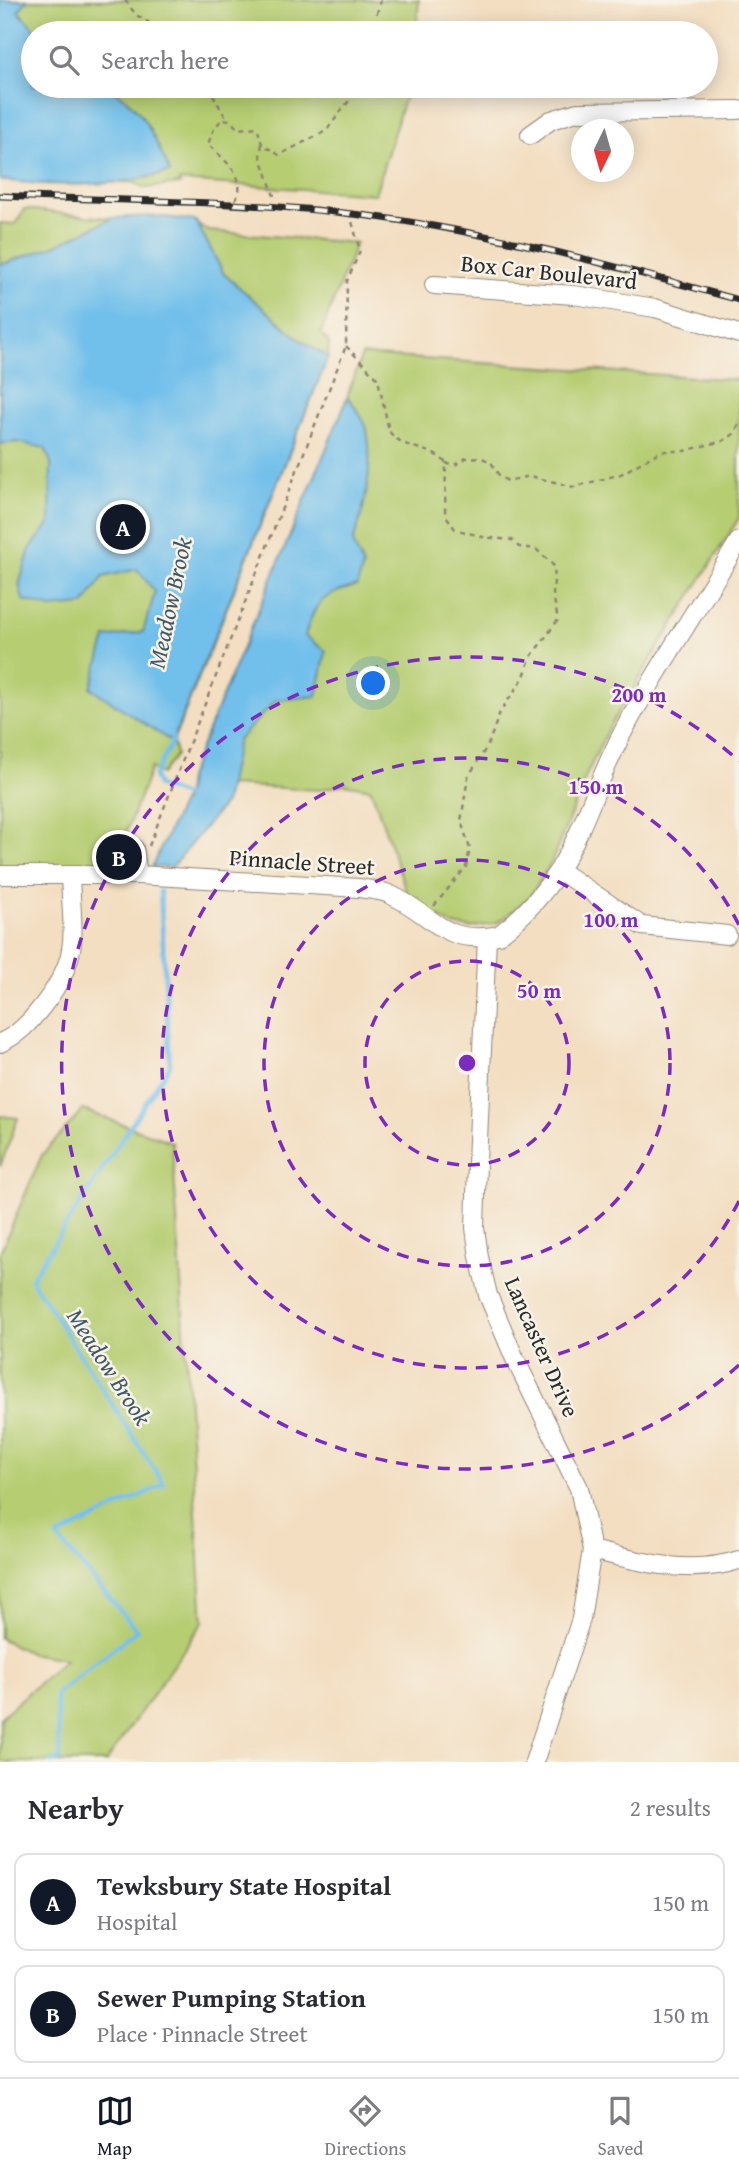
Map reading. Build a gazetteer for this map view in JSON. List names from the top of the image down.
{
  "streets": {
    "street": ["Box Car Boulevard", "Pinnacle Street", "Lancaster Drive"]
  },
  "crossings": [
    ["Pinnacle Street", "Lancaster Drive"]
  ],
  "water": ["Meadow Brook"],
  "north": "bottom",
  "page": {
    "search": "Search here",
    "pins": ["A", "B"],
    "heading": ["Nearby", "2 results"],
    "list": [
      {
        "mark": "A",
        "name": "Tewksbury State Hospital",
        "note": "Hospital",
        "value": "150 m"
      },
      {
        "mark": "B",
        "name": "Sewer Pumping Station",
        "note": "Place · Pinnacle Street",
        "value": "150 m"
      }
    ],
    "nav": ["Map", "Directions", "Saved"]
  },
  "rings": [
    "200 m",
    "150 m",
    "100 m",
    "50 m"
  ]
}
